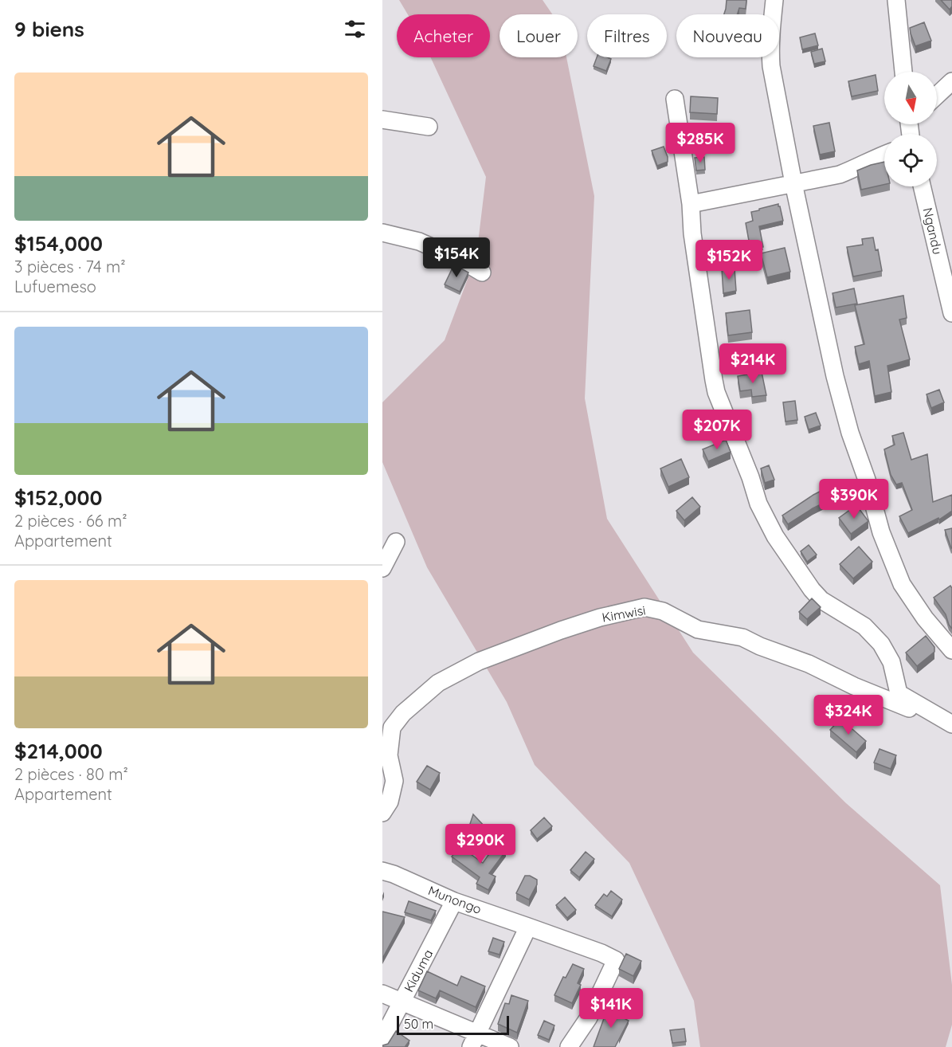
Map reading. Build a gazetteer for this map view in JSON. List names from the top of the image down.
{
  "streets": {
    "street": [
      "Ngandu",
      "Kimwisi",
      "Munongo",
      "Kiduma"
    ]
  },
  "crossings": [
    ["Munongo", "Kiduma"]
  ],
  "scale_bar": "50 m",
  "north": "bottom",
  "page": {
    "heading": "9 biens",
    "chip": [
      "Acheter",
      "Louer",
      "Filtres",
      "Nouveau"
    ],
    "list": [
      {
        "name": "$154,000",
        "note": "3 pièces · 74 m² · Lufuemeso"
      },
      {
        "name": "$152,000",
        "note": "2 pièces · 66 m² · Appartement"
      },
      {
        "name": "$214,000",
        "note": "2 pièces · 80 m² · Appartement"
      }
    ],
    "price": [
      "$285K",
      "$154K",
      "$152K",
      "$214K",
      "$207K",
      "$390K",
      "$324K",
      "$290K",
      "$141K"
    ],
    "scale": "50 m"
  }
}
